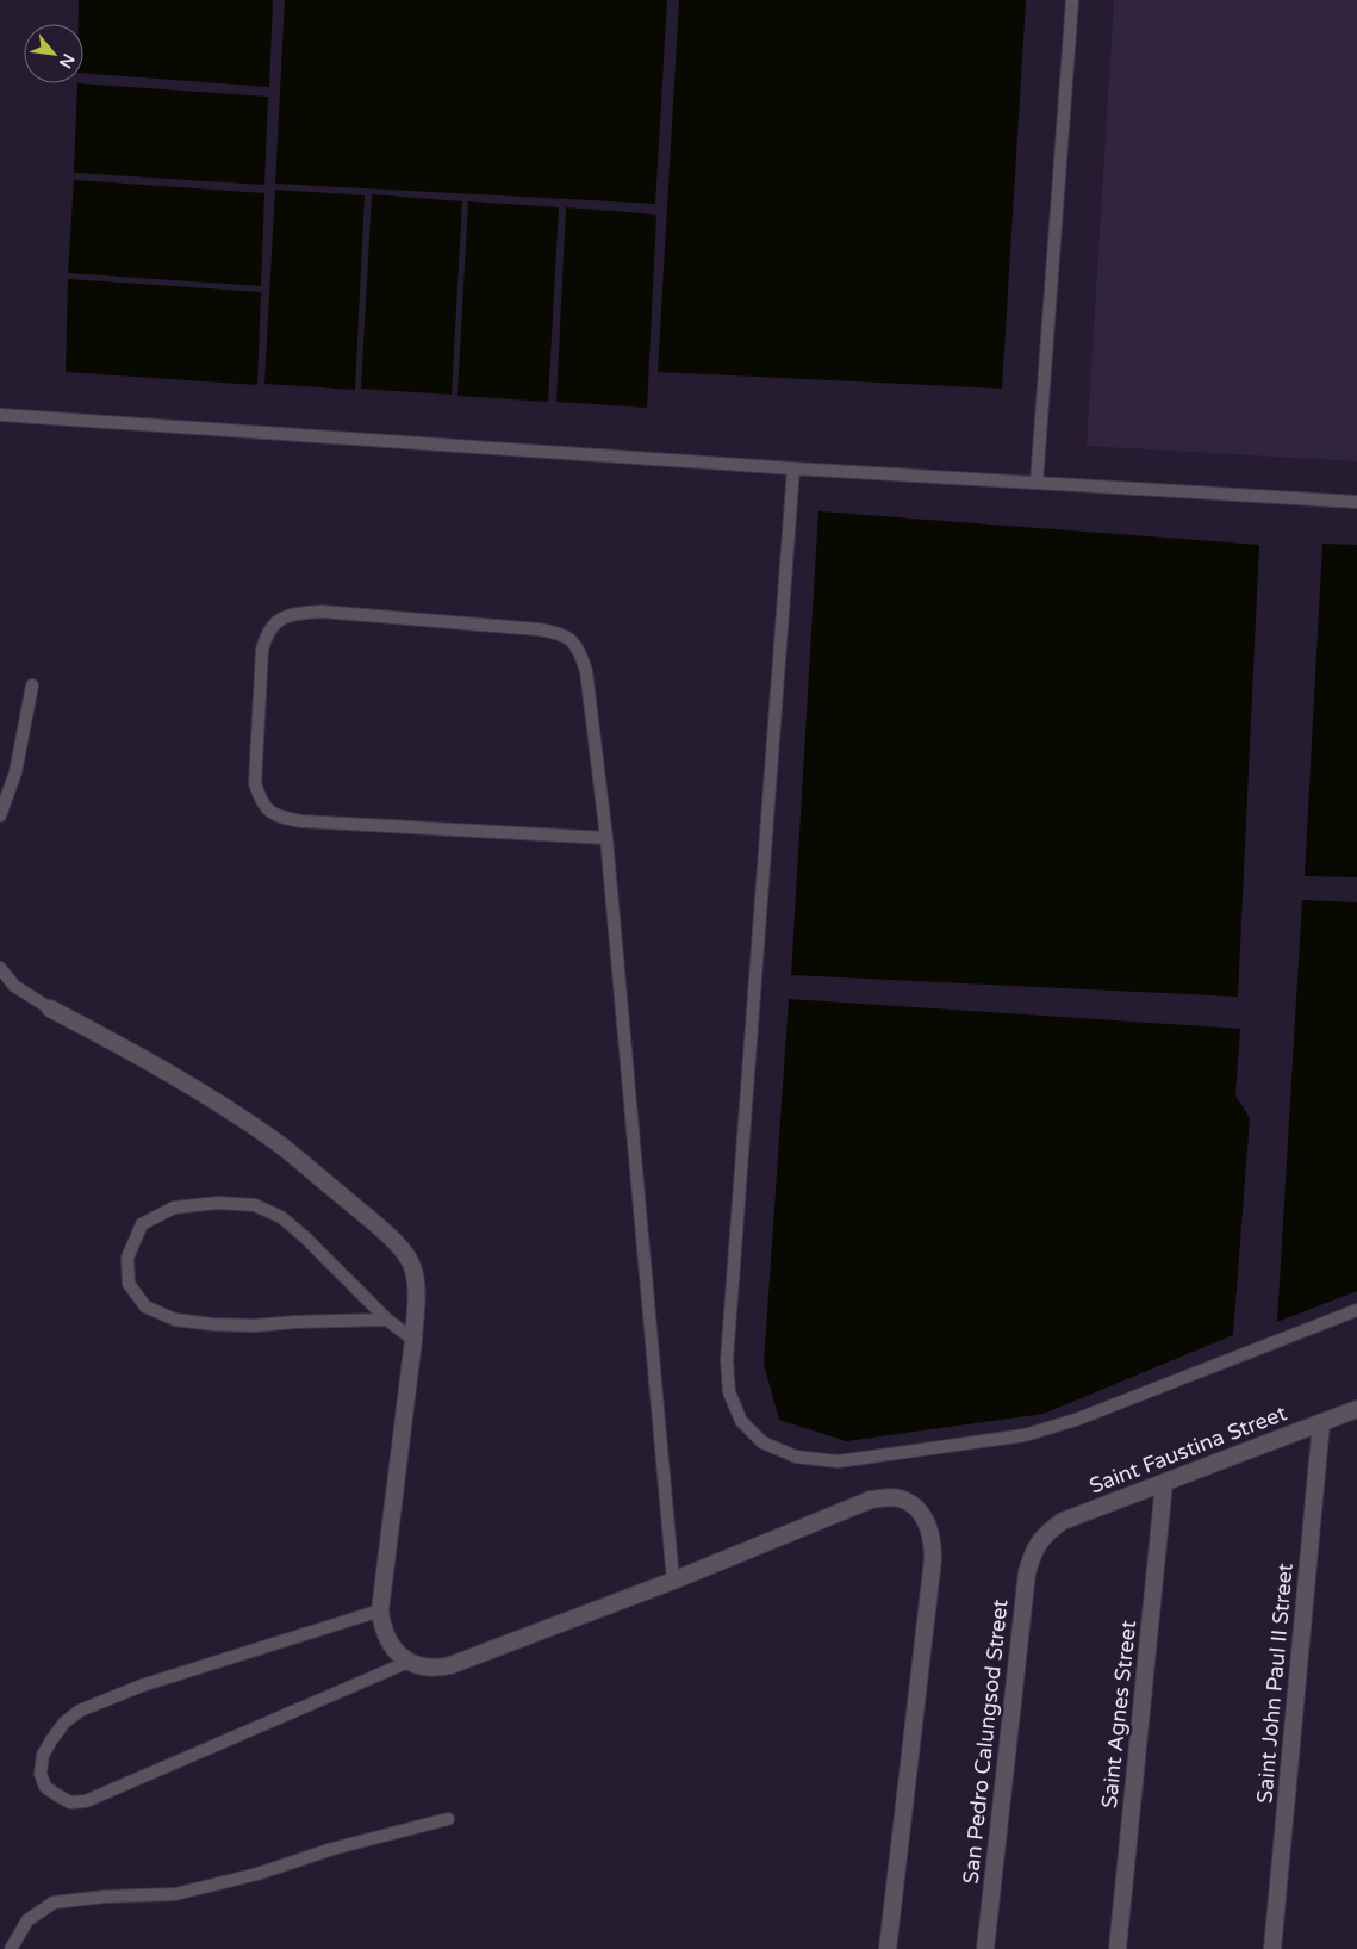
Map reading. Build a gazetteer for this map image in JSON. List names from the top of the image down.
{
  "streets": {
    "street": [
      "Saint Faustina Street",
      "Saint John Paul II Street",
      "Saint Agnes Street",
      "San Pedro Calungsod Street"
    ]
  },
  "crossings": [
    ["Saint Faustina Street", "Saint John Paul II Street"],
    ["Saint Faustina Street", "Saint Agnes Street"],
    ["Saint Faustina Street", "San Pedro Calungsod Street"]
  ],
  "north": "bottom right"
}
